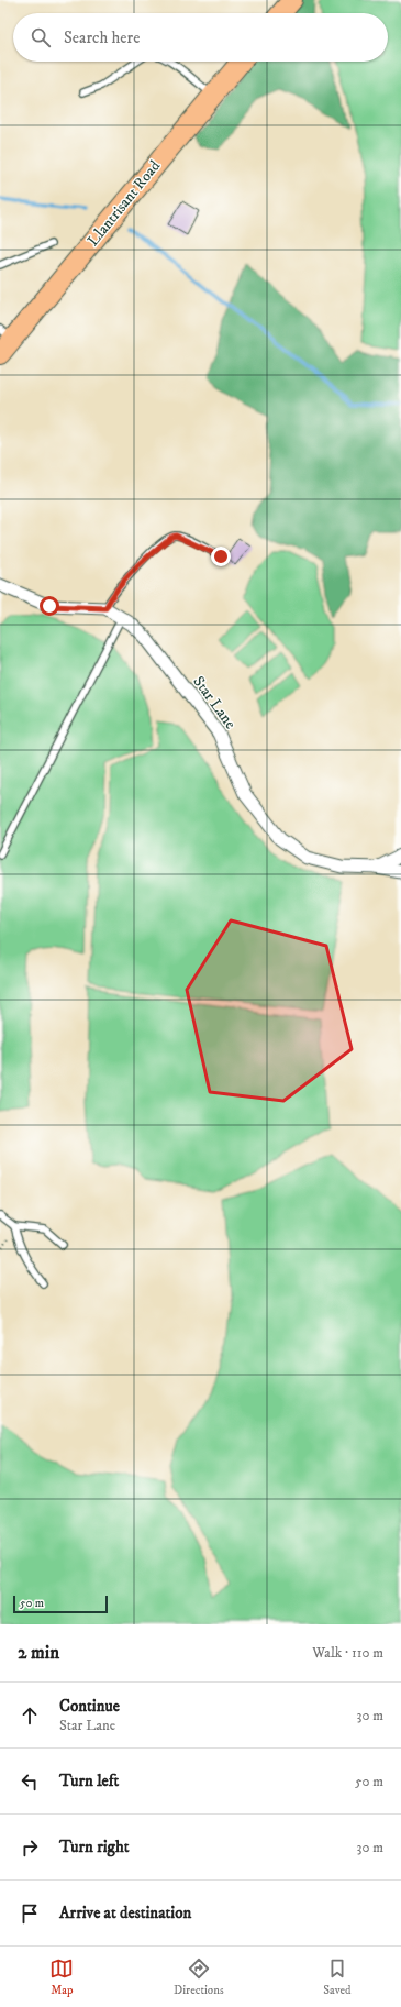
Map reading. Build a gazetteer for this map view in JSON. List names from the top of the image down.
{
  "streets": {
    "main road": ["Llantrisant Road"],
    "street": ["Star Lane"]
  },
  "scale_bar": "50 m",
  "page": {
    "search": "Search here",
    "scale": "50 m",
    "heading": ["2 min", "Walk · 110 m"],
    "list": [
      ["Continue", "Star Lane", "30 m"],
      ["Turn left", "50 m"],
      ["Turn right", "30 m"],
      "Arrive at destination"
    ],
    "nav": ["Map", "Directions", "Saved"]
  }
}
